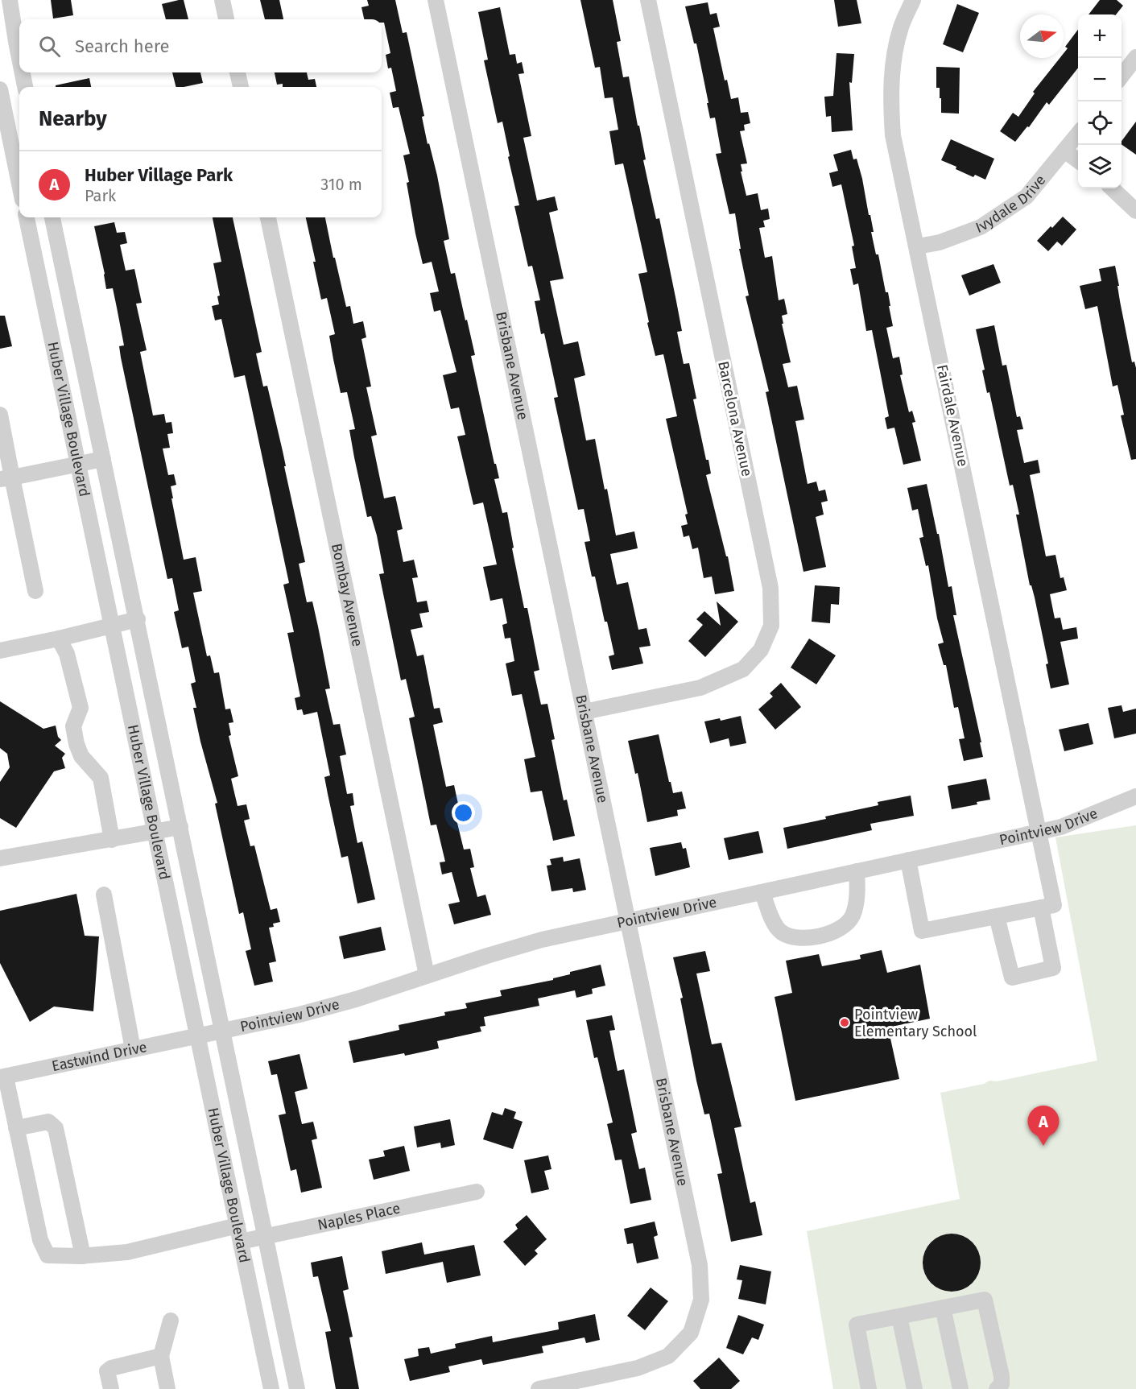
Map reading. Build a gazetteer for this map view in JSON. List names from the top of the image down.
{
  "streets": {
    "street": [
      "Ivydale Drive",
      "Brisbane Avenue",
      "Fairdale Avenue",
      "Huber Village Boulevard",
      "Barcelona Avenue",
      "Bombay Avenue",
      "Pointview Drive",
      "Eastwind Drive",
      "Naples Place"
    ]
  },
  "crossings": [
    ["Ivydale Drive", "Fairdale Avenue"],
    ["Brisbane Avenue", "Barcelona Avenue"],
    ["Brisbane Avenue", "Pointview Drive"],
    ["Fairdale Avenue", "Pointview Drive"],
    ["Huber Village Boulevard", "Pointview Drive"],
    ["Huber Village Boulevard", "Eastwind Drive"],
    ["Huber Village Boulevard", "Naples Place"],
    ["Bombay Avenue", "Pointview Drive"],
    ["Pointview Drive", "Eastwind Drive"]
  ],
  "places": ["Pointview Elementary School"],
  "north": "right",
  "page": {
    "map_buttons": ["+", "−"],
    "search": "Search here",
    "heading": "Nearby",
    "list": [
      {
        "mark": "A",
        "name": "Huber Village Park",
        "note": "Park",
        "value": "310 m"
      }
    ],
    "pins": "A"
  }
}
